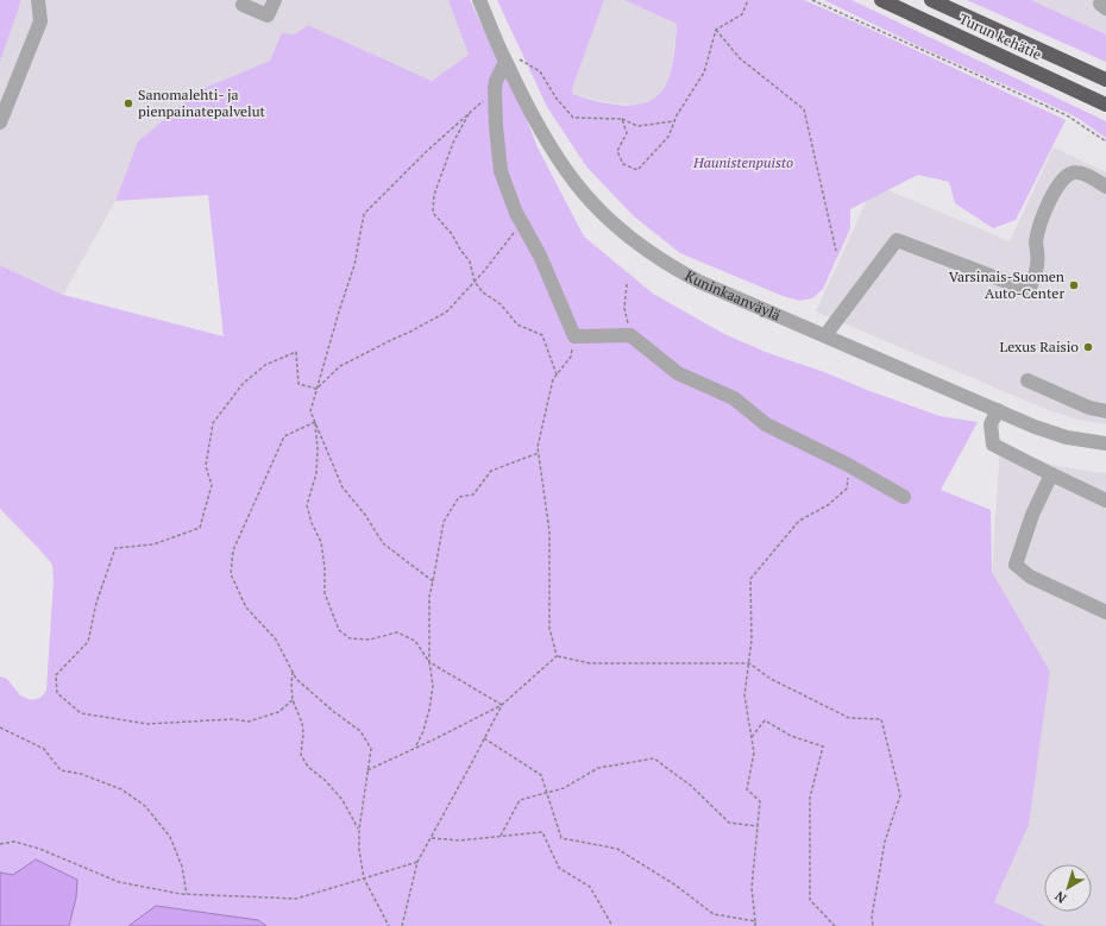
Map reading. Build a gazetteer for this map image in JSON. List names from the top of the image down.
{
  "streets": {
    "highway": ["Turun kehätie"],
    "street": ["Kuninkaanväylä"]
  },
  "parks": ["Haunistenpuisto"],
  "places": ["Sanomalehti- ja pienpainatepalvelut", "Varsinais-Suomen Auto-Center", "Lexus Raisio"],
  "north": "bottom left"
}
